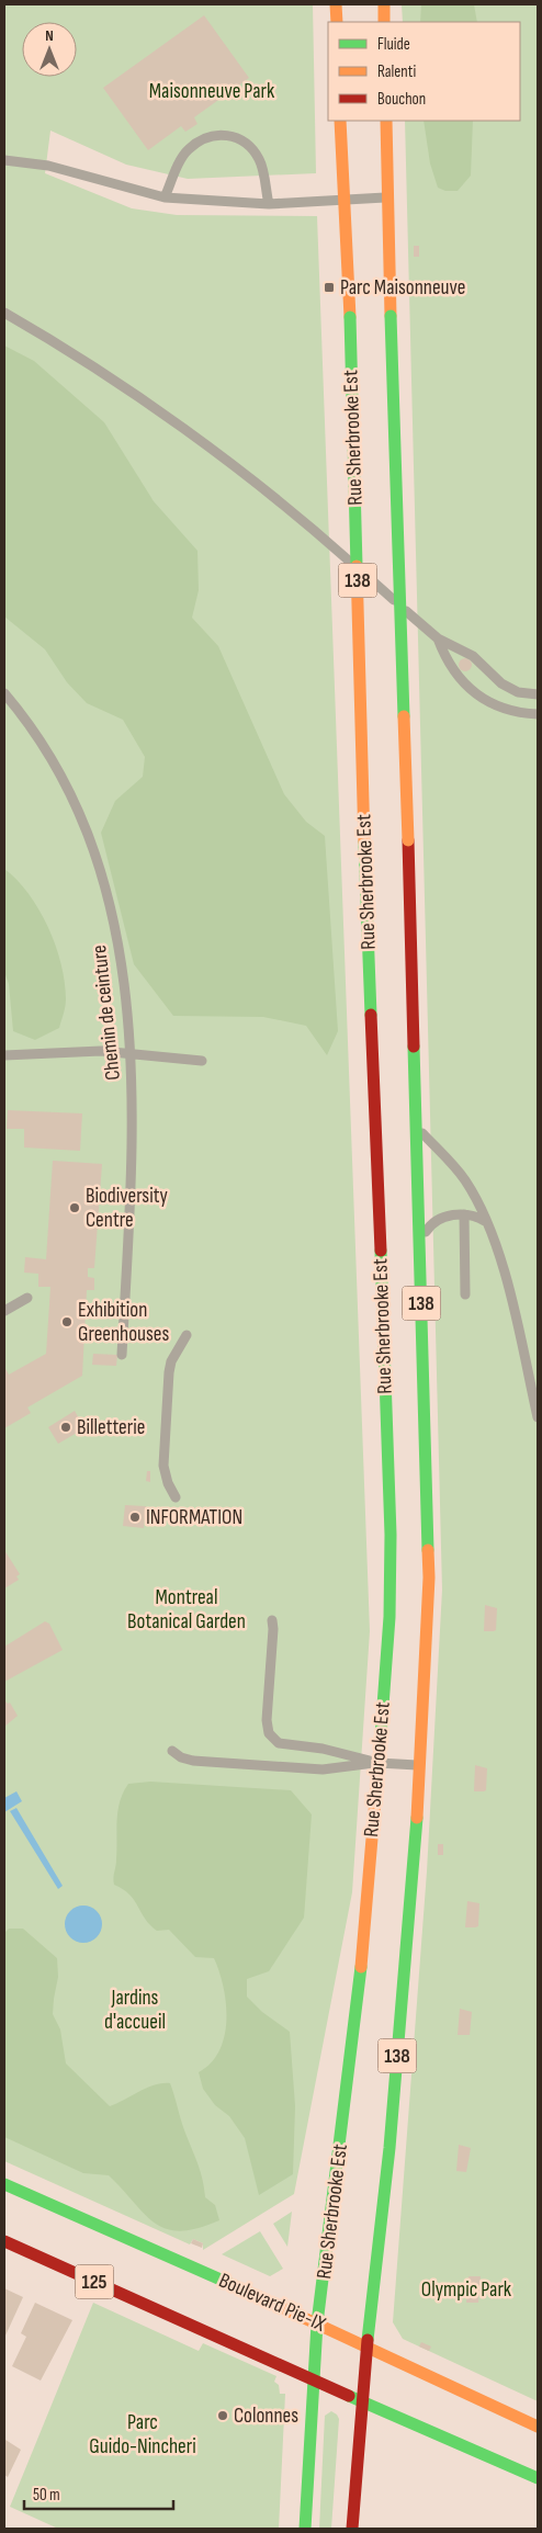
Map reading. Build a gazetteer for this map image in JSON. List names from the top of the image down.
{
  "streets": {
    "main road": [
      "Rue Sherbrooke Est",
      "138",
      "125",
      "Boulevard Pie-IX"
    ],
    "lane": ["Chemin de ceinture"]
  },
  "crossings": [
    ["Rue Sherbrooke Est", "125"],
    ["Rue Sherbrooke Est", "Boulevard Pie-IX"]
  ],
  "parks": [
    "Maisonneuve Park",
    "Montreal Botanical Garden",
    "Jardins d'accueil",
    "Olympic Park",
    "Parc Guido-Nincheri"
  ],
  "places": {
    "transit": ["Parc Maisonneuve"],
    "other": [
      "Biodiversity Centre",
      "Exhibition Greenhouses",
      "Billetterie",
      "INFORMATION",
      "Colonnes"
    ]
  },
  "legend": ["Fluide", "Ralenti", "Bouchon"],
  "scale_bar": "50 m",
  "north": "top"
}
